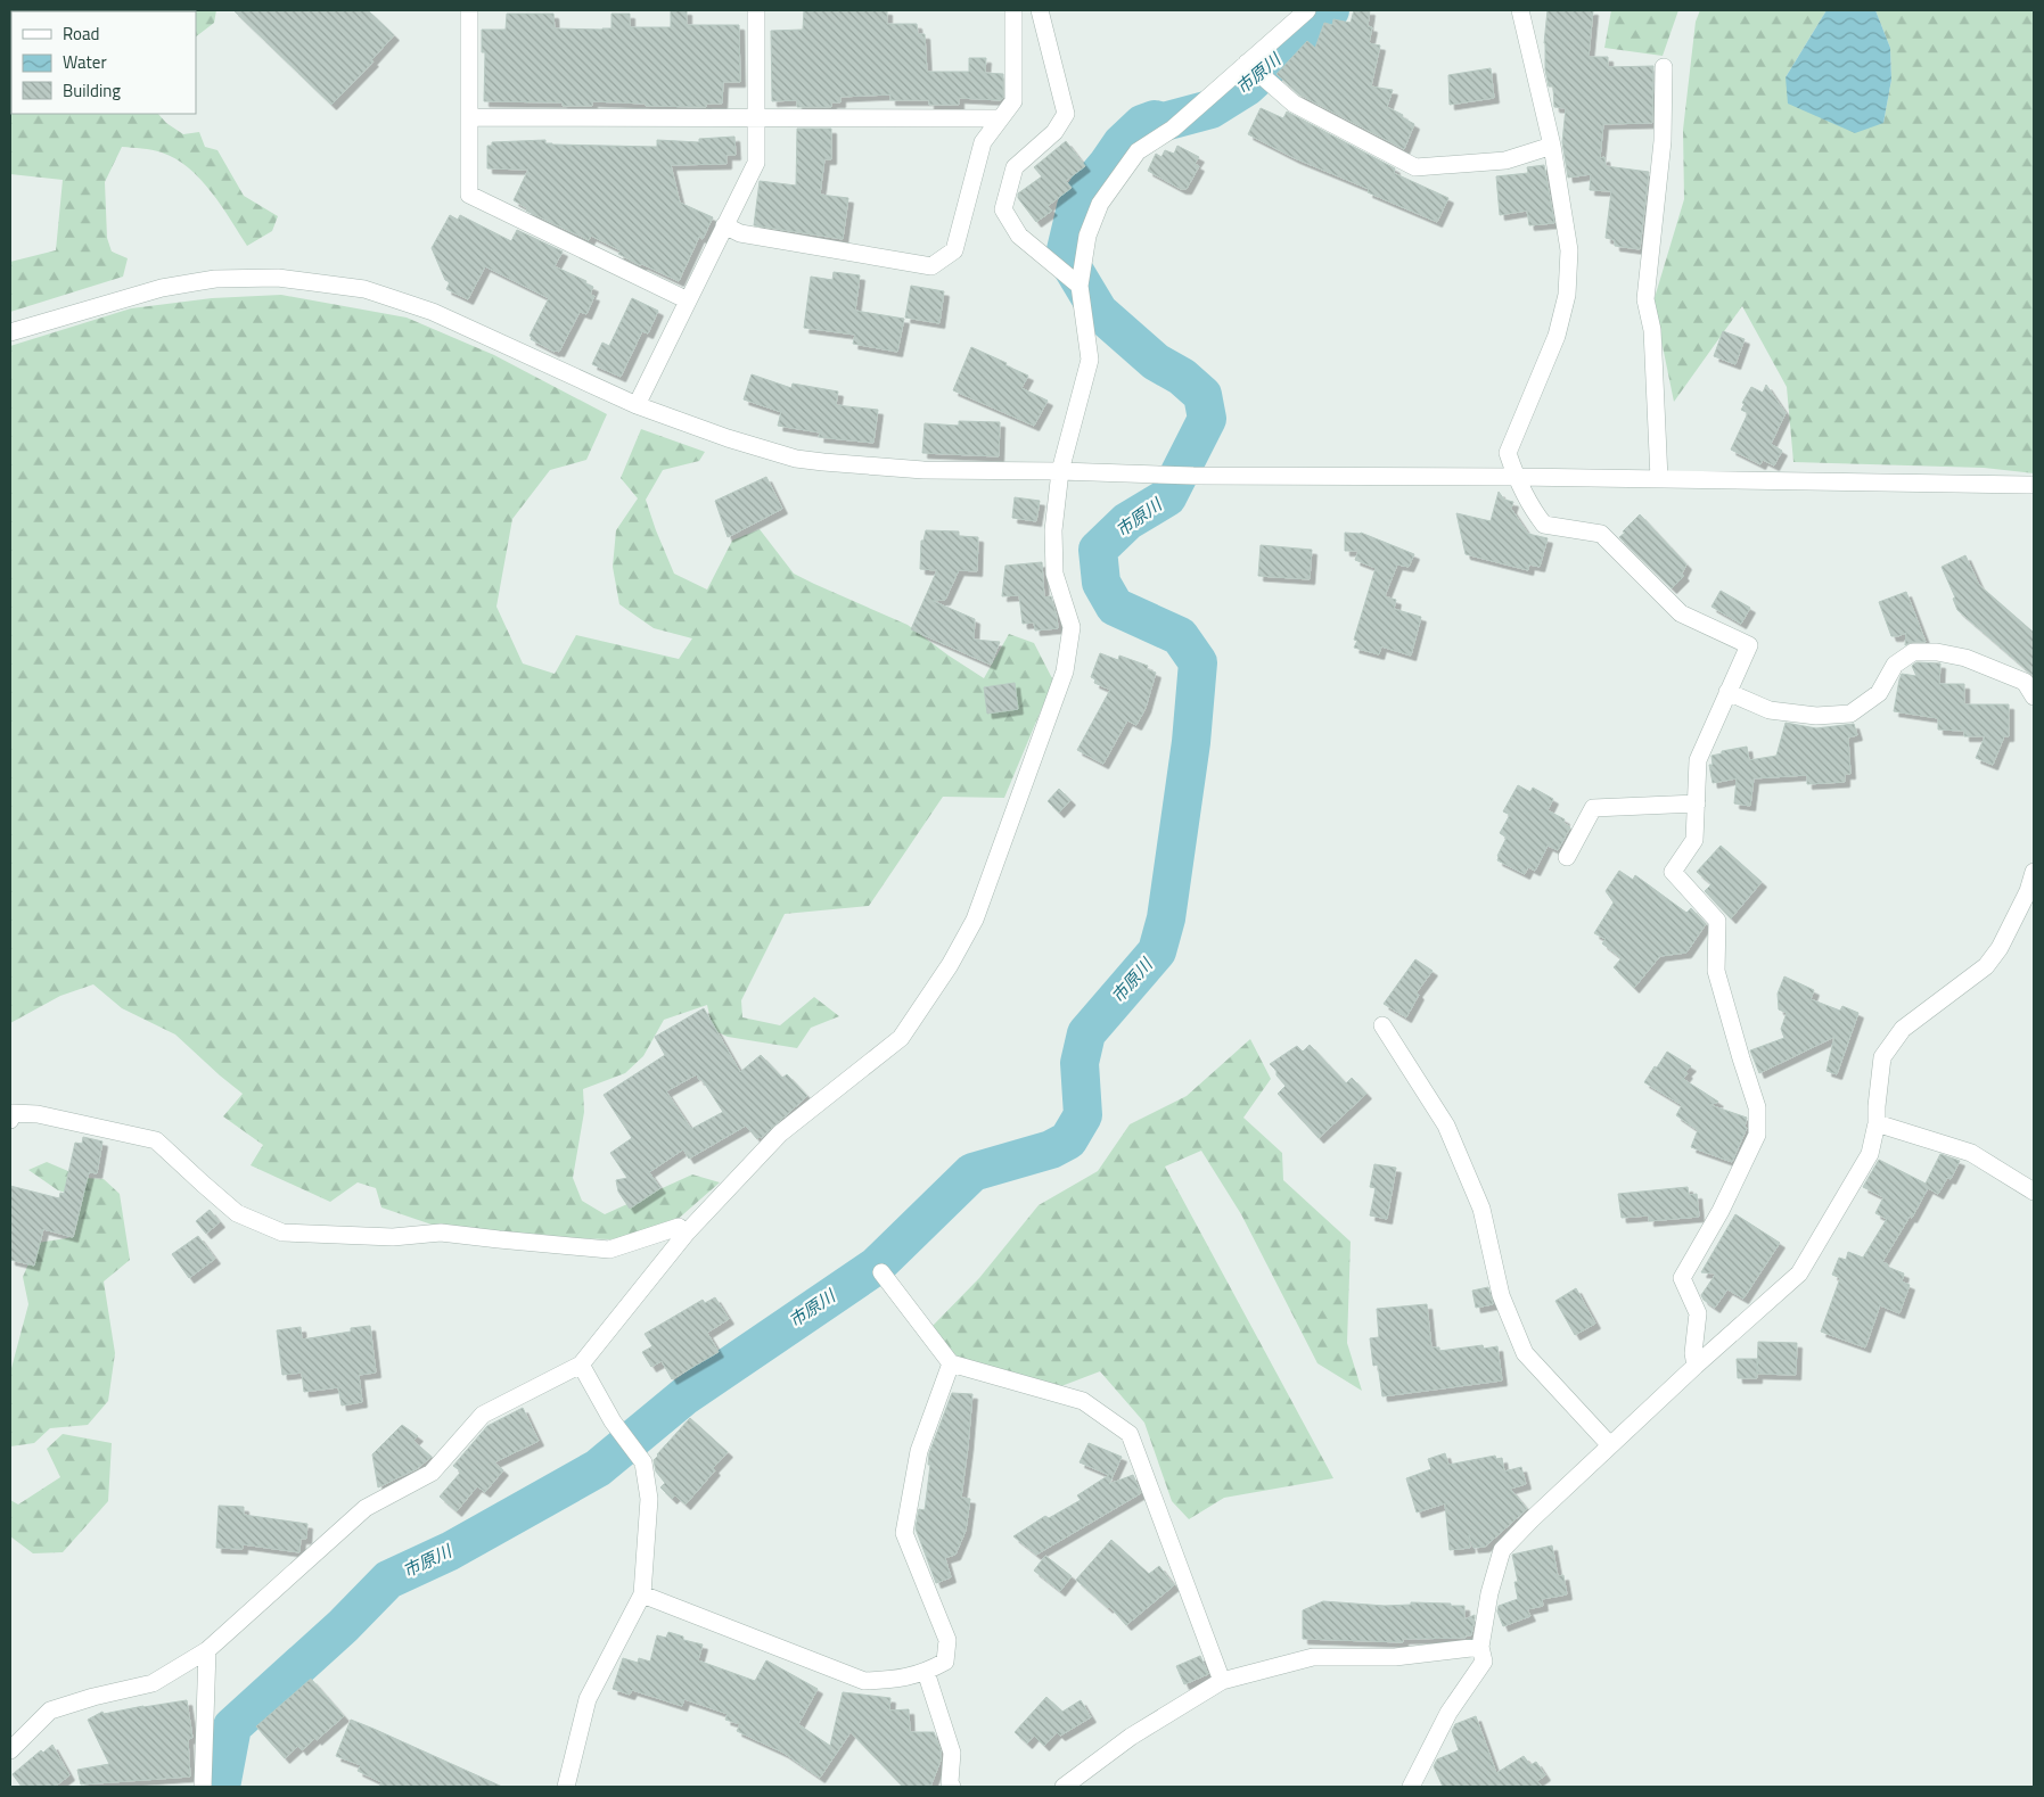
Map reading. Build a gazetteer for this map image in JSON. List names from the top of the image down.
{
  "water": ["市原川"],
  "legend": ["Road", "Water", "Building"]
}
